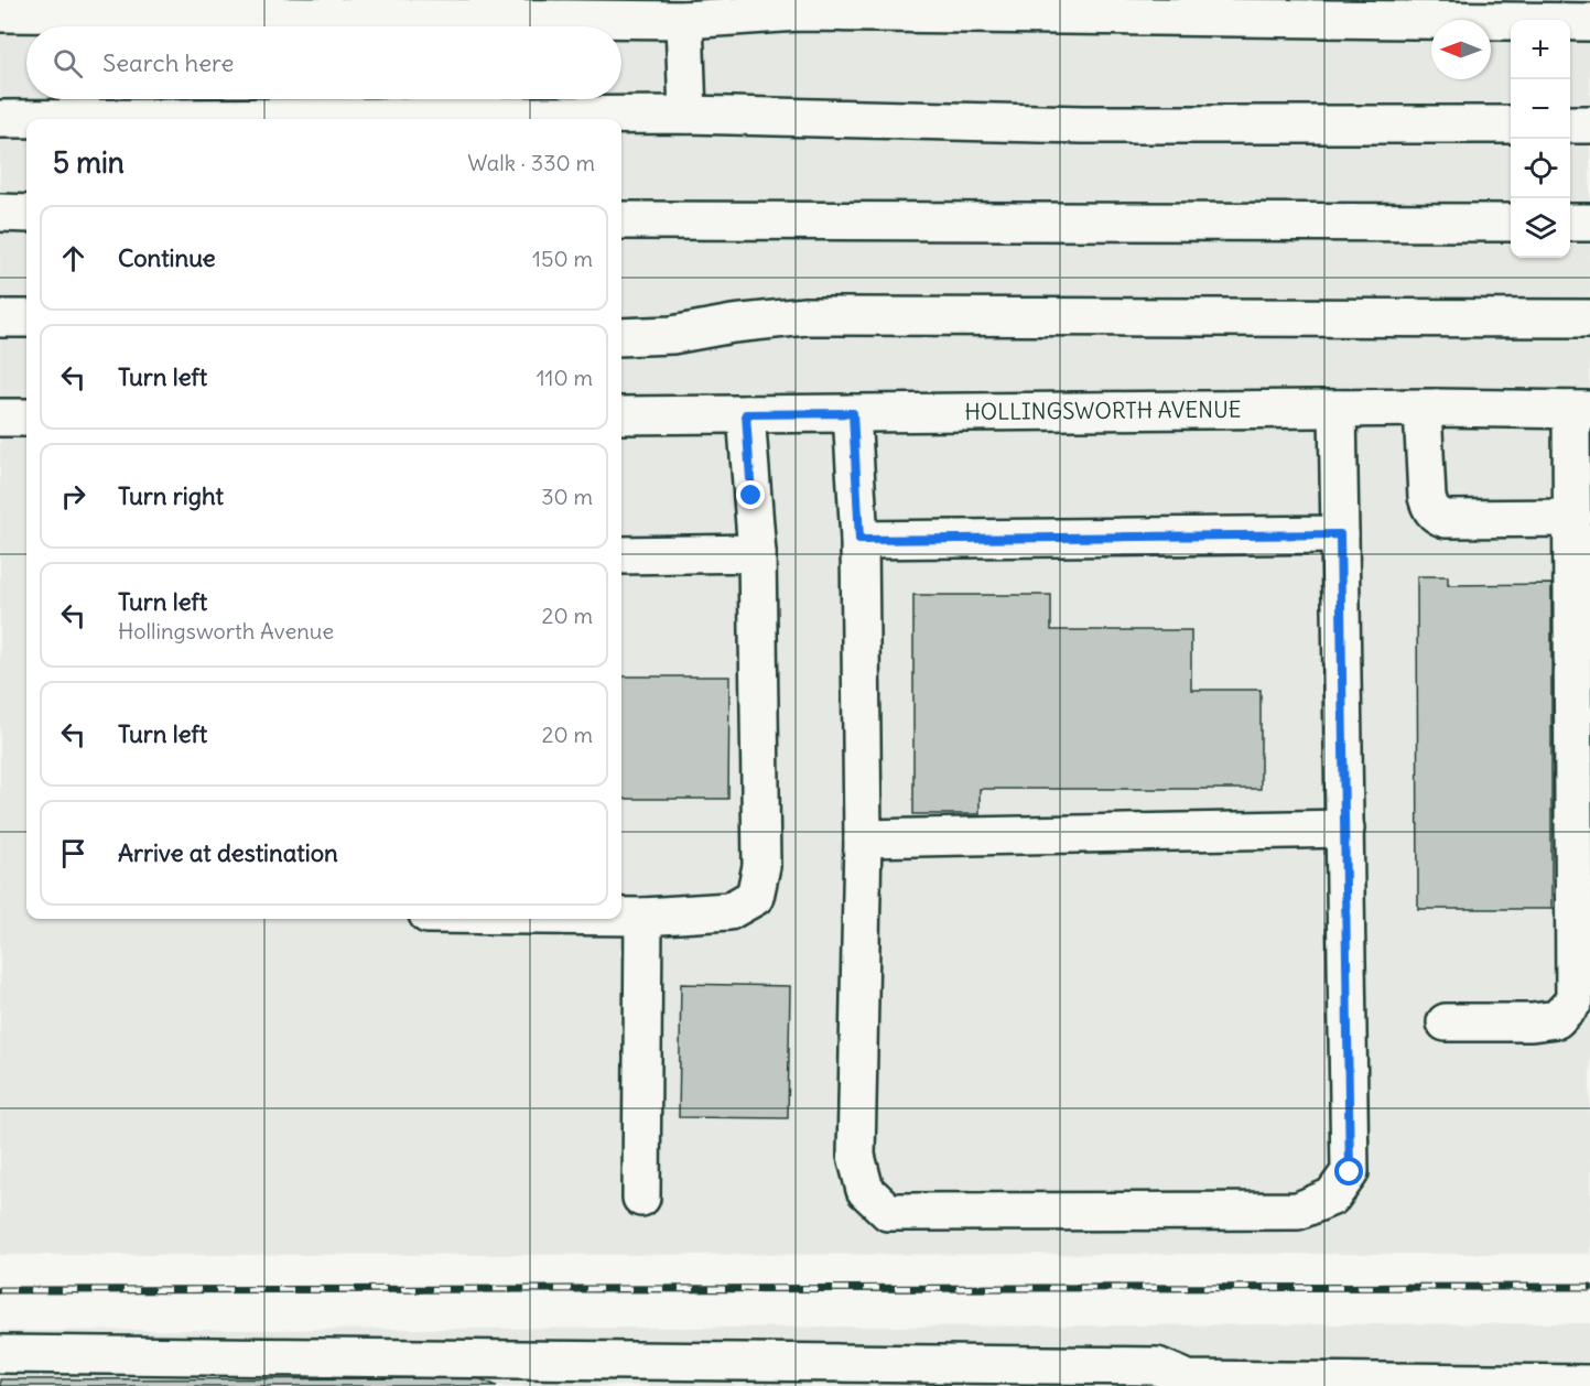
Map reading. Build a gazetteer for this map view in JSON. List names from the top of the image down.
{
  "streets": {
    "street": ["HOLLINGSWORTH AVENUE"]
  },
  "north": "left",
  "page": {
    "map_buttons": ["+", "−"],
    "search": "Search here",
    "heading": ["5 min", "Walk · 330 m"],
    "list": [
      ["Continue", "150 m"],
      ["Turn left", "110 m"],
      ["Turn right", "30 m"],
      ["Turn left", "Hollingsworth Avenue", "20 m"],
      ["Turn left", "20 m"],
      "Arrive at destination"
    ]
  }
}
